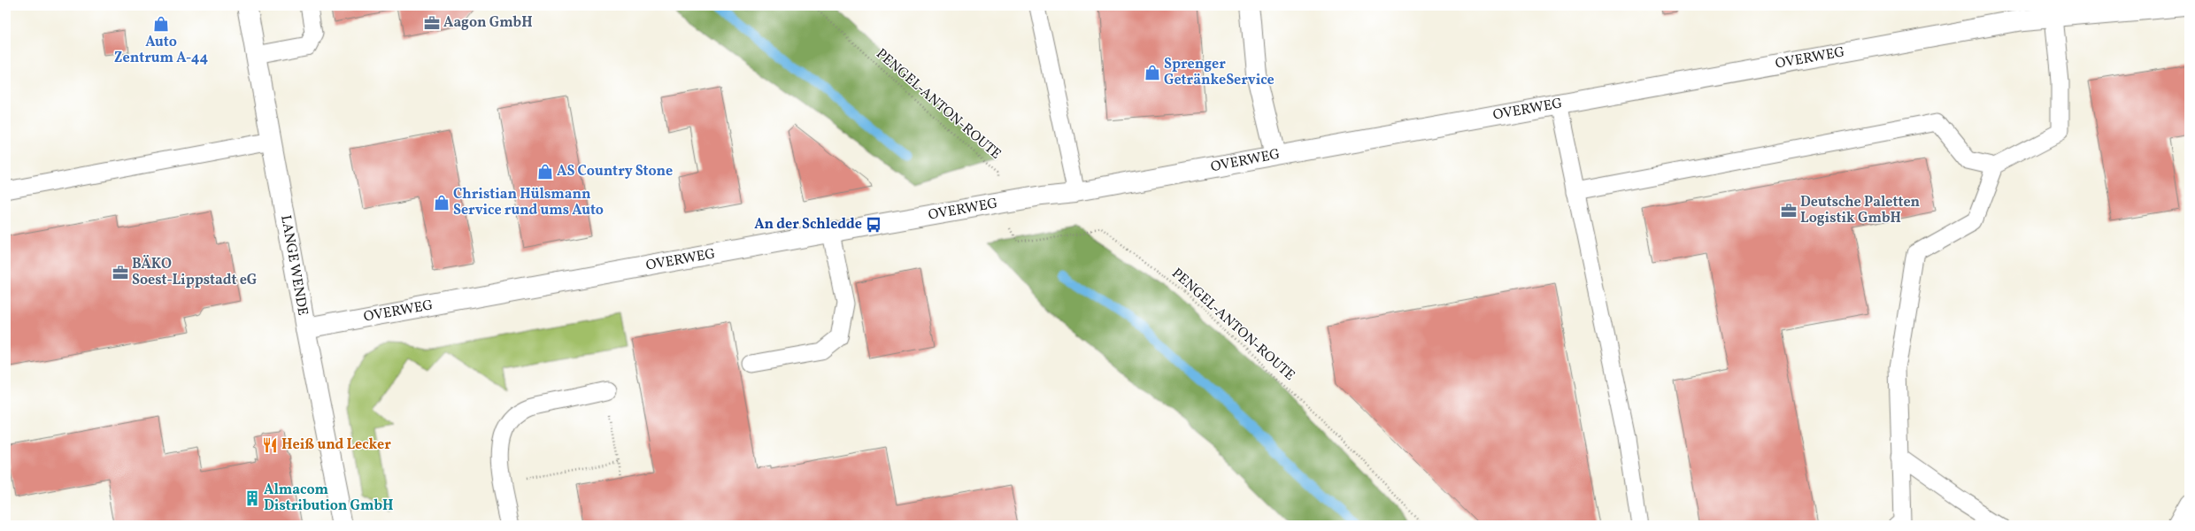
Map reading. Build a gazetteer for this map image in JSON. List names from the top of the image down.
{
  "streets": {
    "street": ["OVERWEG", "LANGE WENDE"],
    "path": ["PENGEL-ANTON-ROUTE"]
  },
  "crossings": [
    ["OVERWEG", "PENGEL-ANTON-ROUTE"],
    ["OVERWEG", "LANGE WENDE"]
  ],
  "places": {
    "office": ["Aagon GmbH", "Deutsche Paletten Logistik GmbH", "BÄKO Soest-Lippstadt eG"],
    "shop": [
      "Auto Zentrum A-44",
      "Sprenger GetränkeService",
      "AS Country Stone",
      "Christian Hülsmann Service rund ums Auto"
    ],
    "bus stop": ["An der Schledde"],
    "restaurant": ["Heiß und Lecker"],
    "building": ["Almacom Distribution GmbH"]
  }
}
